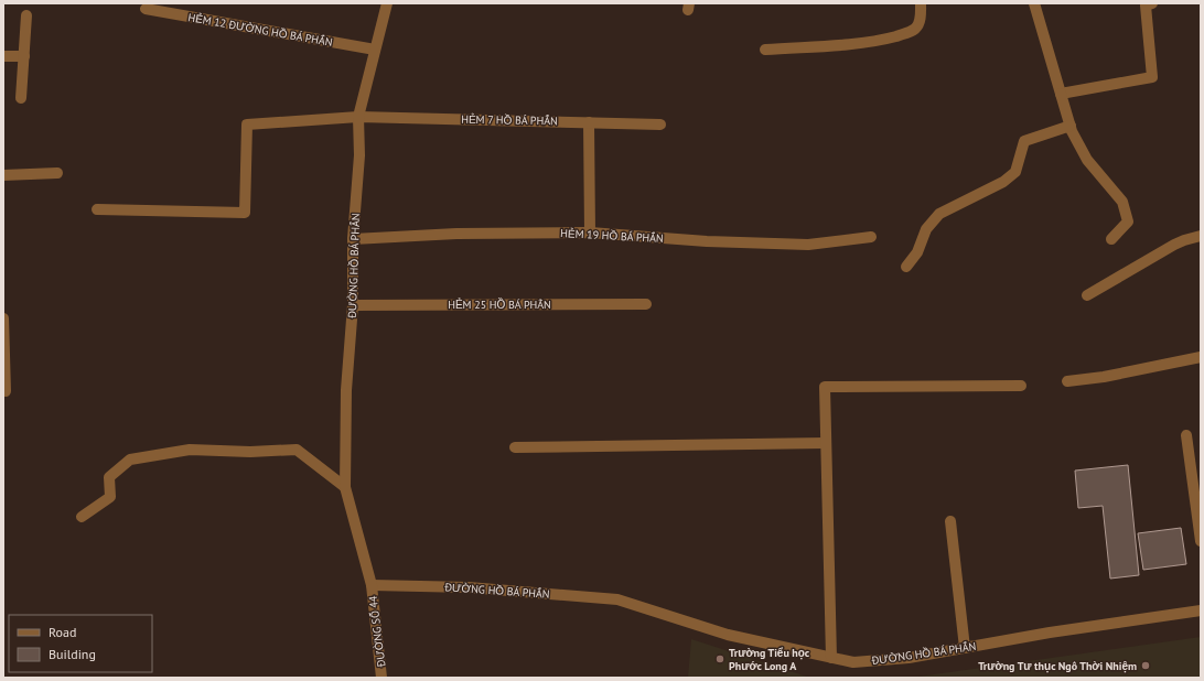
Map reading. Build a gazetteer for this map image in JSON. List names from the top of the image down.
{
  "streets": {
    "street": [
      "HẺM 12 ĐƯỜNG HỒ BÁ PHẤN",
      "HẺM 7 HỒ BÁ PHẤN",
      "HẺM 19 HỒ BÁ PHẤN",
      "ĐƯỜNG HỒ BÁ PHẤN",
      "HẺM 25 HỒ BÁ PHẤN",
      "ĐƯỜNG SỐ 44"
    ]
  },
  "crossings": [
    ["HẺM 12 ĐƯỜNG HỒ BÁ PHẤN", "ĐƯỜNG HỒ BÁ PHẤN"],
    ["HẺM 7 HỒ BÁ PHẤN", "ĐƯỜNG HỒ BÁ PHẤN"],
    ["HẺM 19 HỒ BÁ PHẤN", "ĐƯỜNG HỒ BÁ PHẤN"],
    ["ĐƯỜNG HỒ BÁ PHẤN", "HẺM 25 HỒ BÁ PHẤN"],
    ["ĐƯỜNG HỒ BÁ PHẤN", "ĐƯỜNG SỐ 44"]
  ],
  "places": ["Trường Tiểu học Phước Long A", "Trường Tư thục Ngô Thời Nhiệm"],
  "legend": ["Road", "Building"]
}
